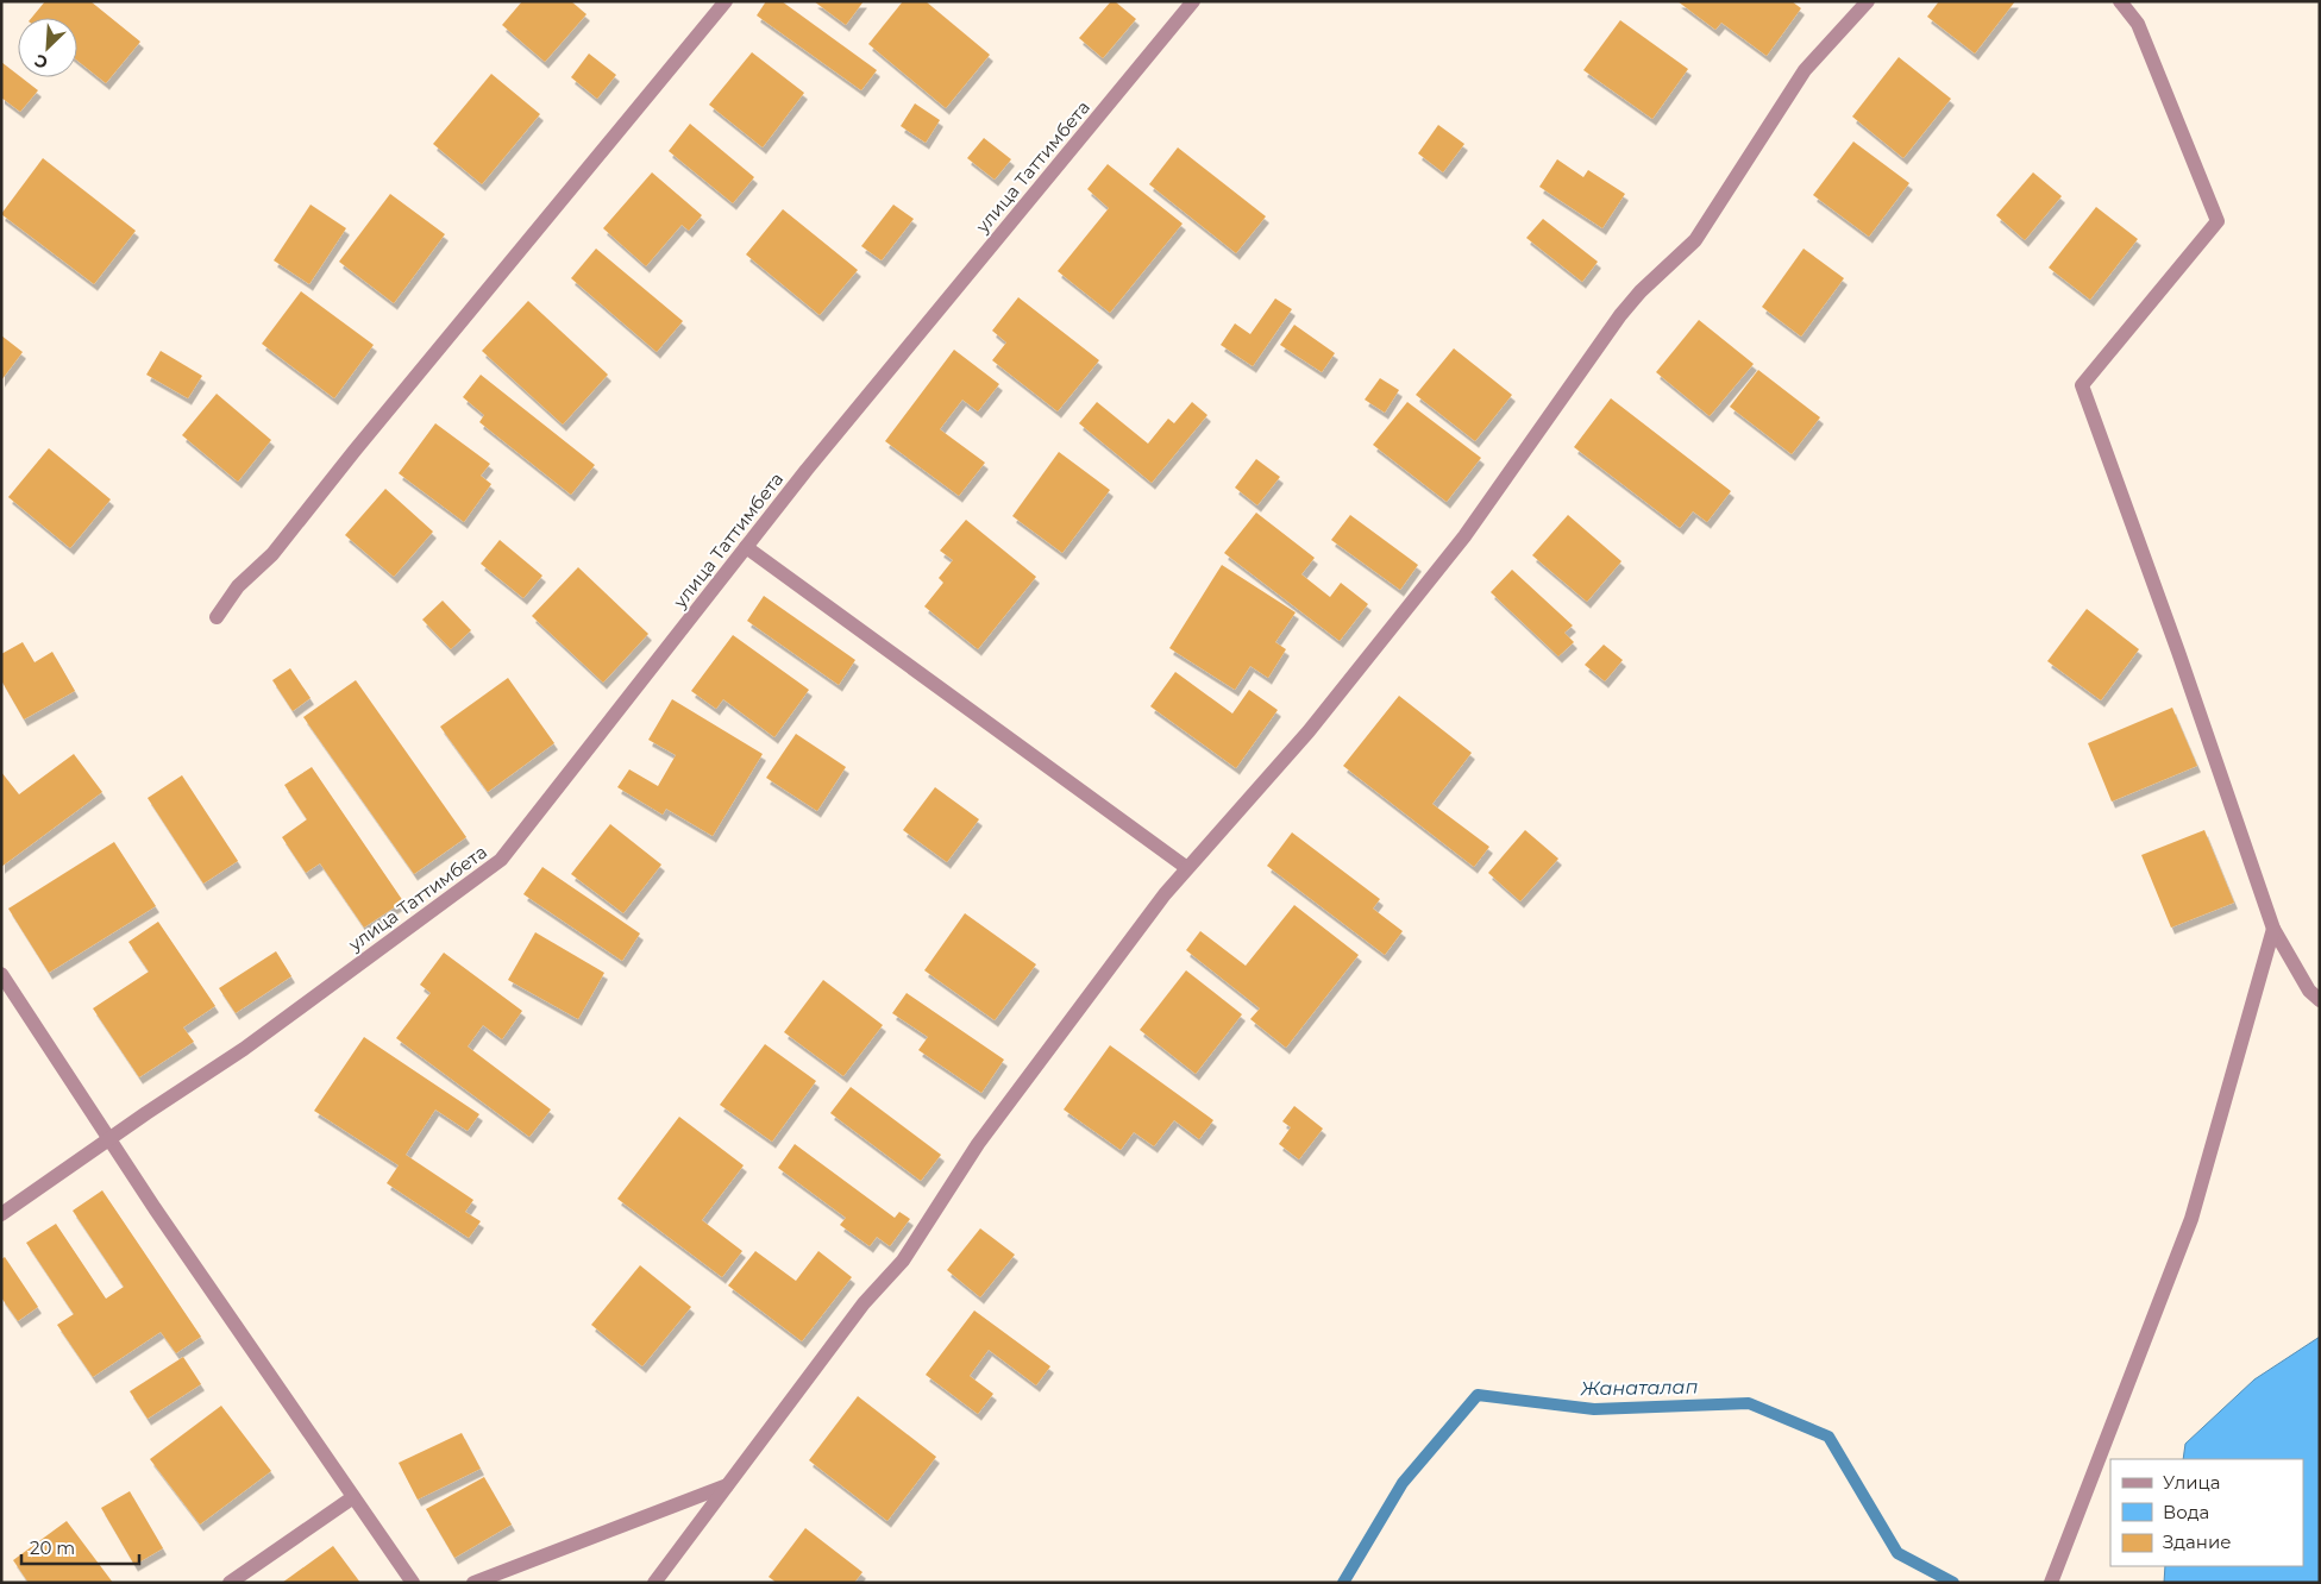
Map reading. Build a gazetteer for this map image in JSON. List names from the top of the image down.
{
  "streets": {
    "street": ["улица Таттимбета"]
  },
  "water": ["Жанаталап"],
  "legend": ["Улица", "Вода", "Здание"],
  "scale_bar": "20 m",
  "north": "bottom left"
}
